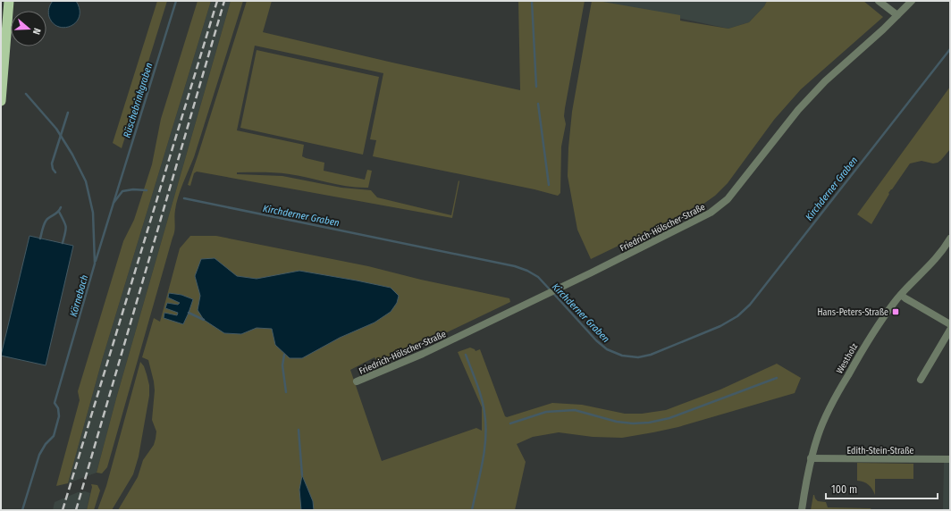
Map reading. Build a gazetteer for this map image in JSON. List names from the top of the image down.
{
  "streets": {
    "street": ["Friedrich-Hölscher-Straße", "Westholz", "Edith-Stein-Straße"]
  },
  "crossings": [
    ["Westholz", "Edith-Stein-Straße"]
  ],
  "water": ["Rüschebrinkgraben", "Kirchderner Graben", "Körnebach"],
  "places": {
    "transit": ["Hans-Peters-Straße"]
  },
  "scale_bar": "100 m",
  "north": "right"
}
